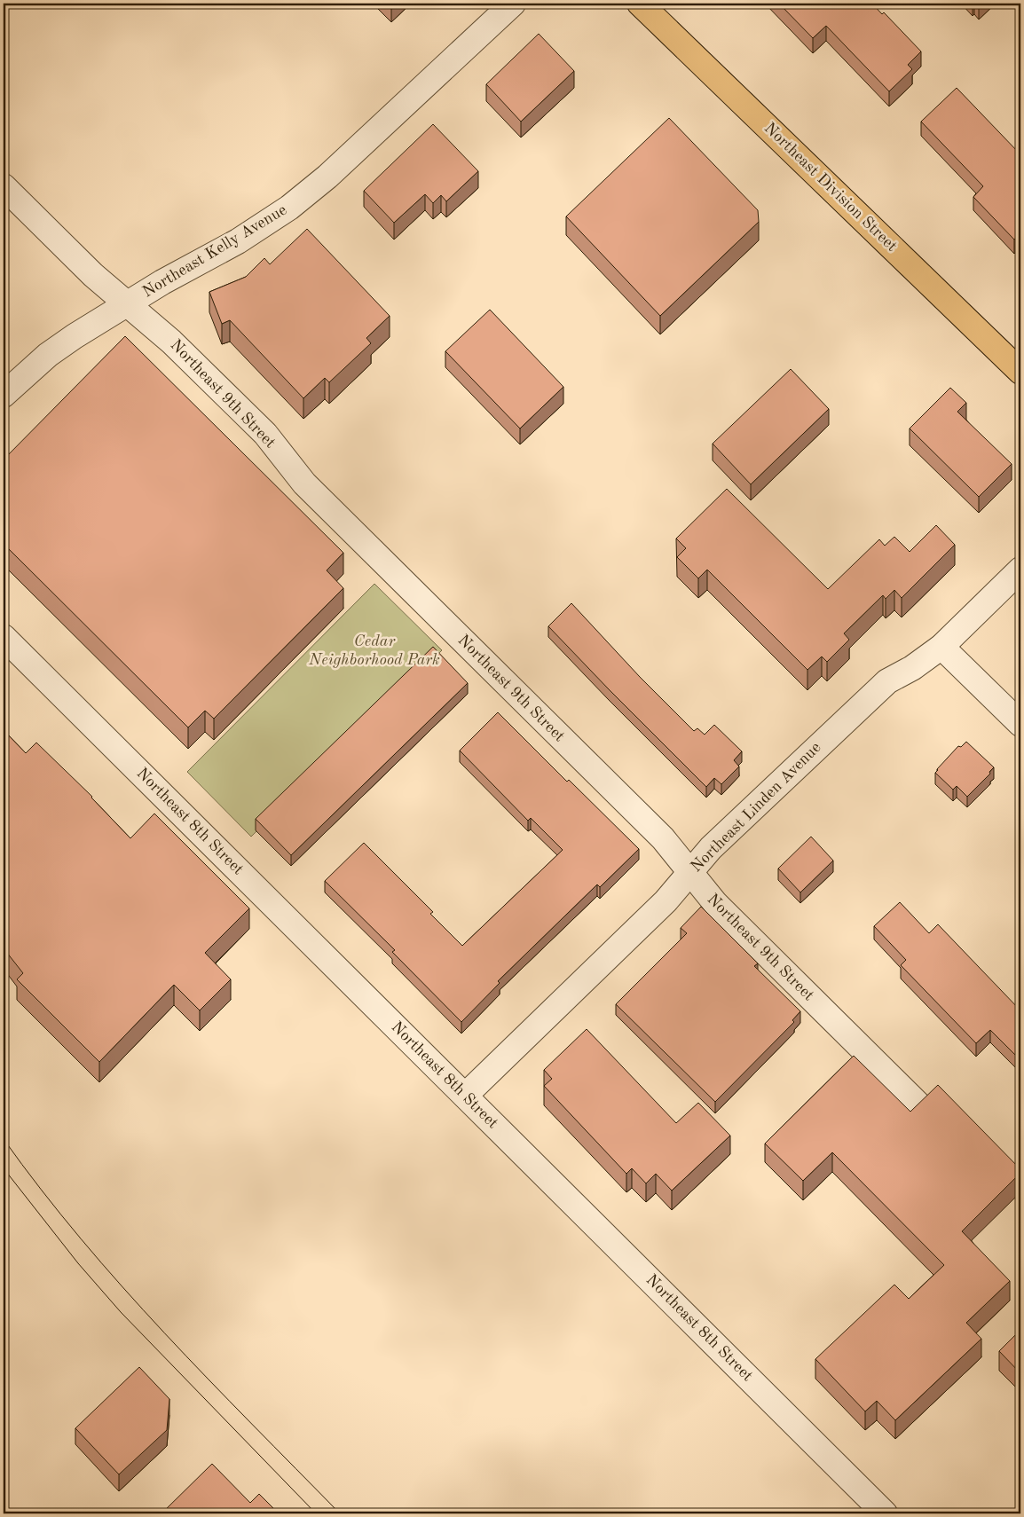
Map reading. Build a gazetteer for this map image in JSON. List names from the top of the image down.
{
  "streets": {
    "main road": ["Northeast Division Street"],
    "street": [
      "Northeast Kelly Avenue",
      "Northeast 9th Street",
      "Northeast Linden Avenue",
      "Northeast 8th Street"
    ]
  },
  "crossings": [
    ["Northeast Kelly Avenue", "Northeast 9th Street"],
    ["Northeast 9th Street", "Northeast Linden Avenue"],
    ["Northeast Linden Avenue", "Northeast 8th Street"]
  ],
  "parks": ["Cedar Neighborhood Park"]
}
